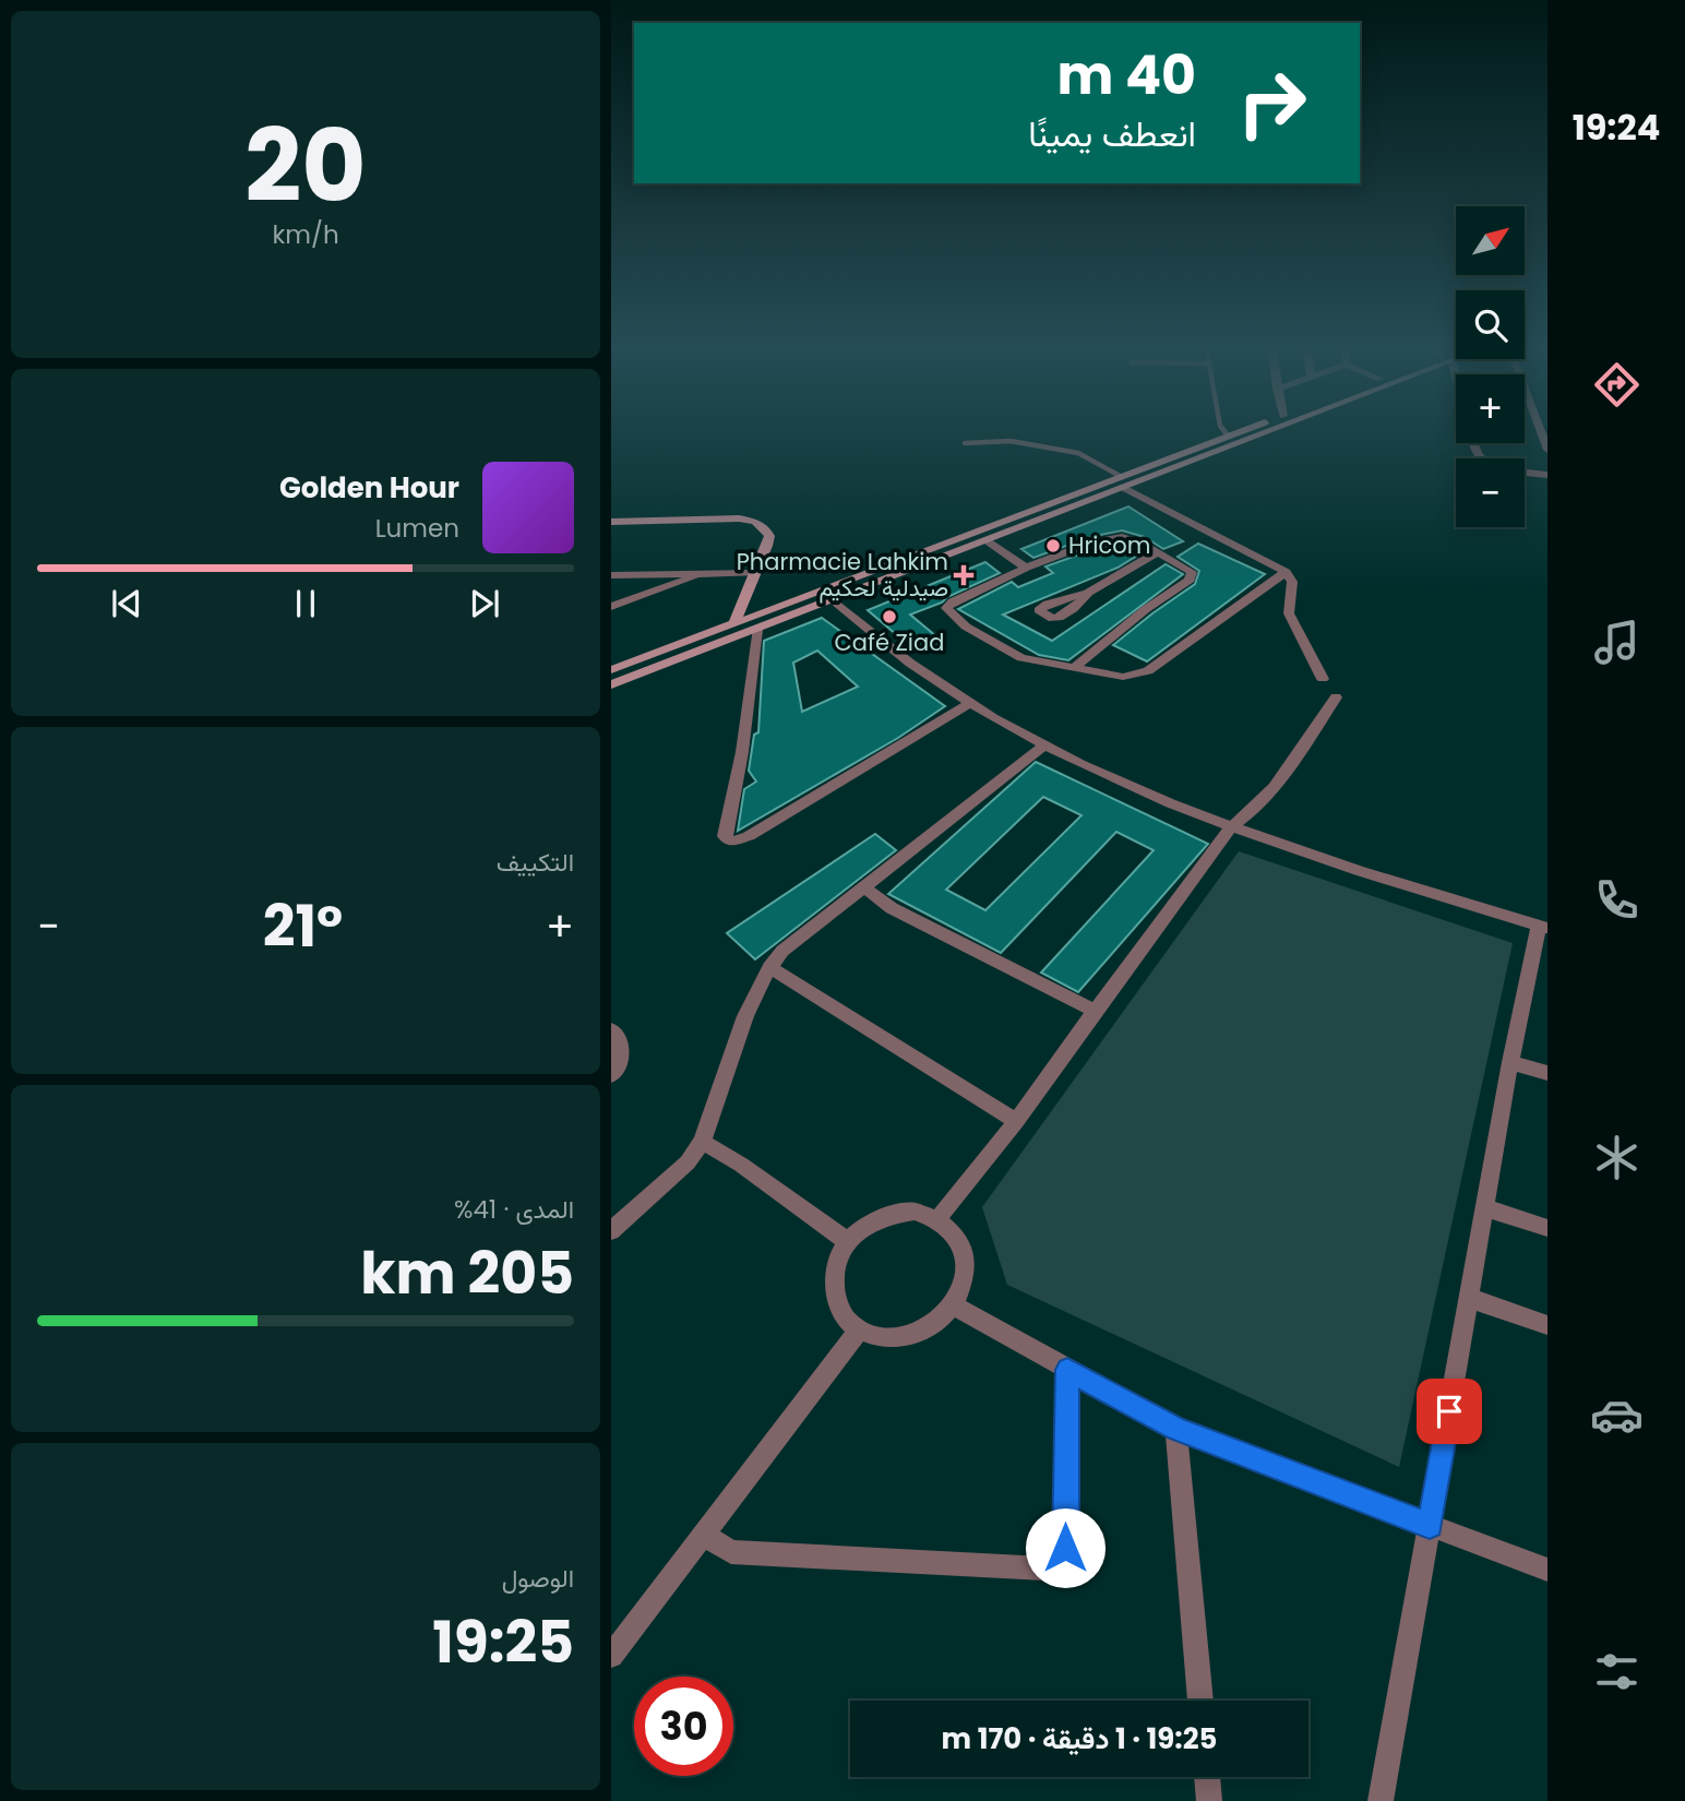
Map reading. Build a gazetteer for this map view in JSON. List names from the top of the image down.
{
  "places": {
    "other": ["Hricom", "Café Ziad"],
    "health": ["Pharmacie Lahkim صيدلية لحكيم"]
  },
  "north": "top right",
  "page": {
    "tabs": "19:24",
    "tile": [
      ["20", "km/h"],
      "التكييف",
      ["المدى · 41%", "205 km"],
      ["الوصول", "19:25"]
    ],
    "turn": ["40 m", "انعطف يمينًا"],
    "map_buttons": ["+", "−"],
    "song": ["Golden Hour", "Lumen"],
    "heat": ["−", "21°", "+"],
    "limit": "30",
    "trip": "19:25 · 1 دقيقة · 170 m"
  }
}
